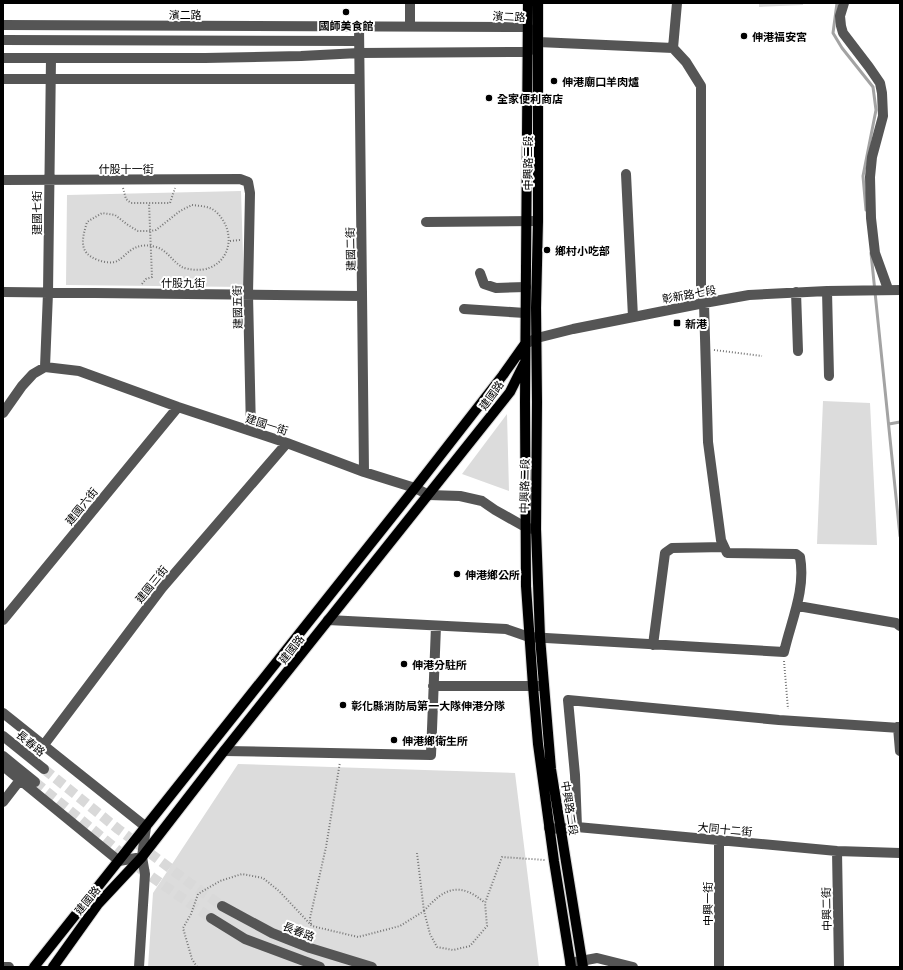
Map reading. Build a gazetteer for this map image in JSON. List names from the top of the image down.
{
  "streets": {
    "main road": ["中興路二段", "建國路"],
    "street": [
      "濱二路",
      "什股十一街",
      "建國七街",
      "建國二街",
      "什股九街",
      "彰新路七段",
      "建國五街",
      "建國一街",
      "建國六街",
      "建國三街",
      "長春路",
      "大同十二街",
      "中興一街",
      "中興二街"
    ]
  },
  "crossings": [
    ["濱二路", "中興路二段"],
    ["濱二路", "建國二街"],
    ["中興路二段", "彰新路七段"],
    ["中興路二段", "建國路"],
    ["中興路二段", "建國一街"],
    ["中興路二段", "大同十二街"],
    ["什股十一街", "建國七街"],
    ["什股十一街", "建國五街"],
    ["建國七街", "什股九街"],
    ["建國七街", "建國一街"],
    ["建國二街", "什股九街"],
    ["建國二街", "建國一街"],
    ["什股九街", "建國五街"],
    ["彰新路七段", "建國路"],
    ["建國五街", "建國一街"],
    ["建國路", "建國一街"],
    ["建國一街", "建國六街"],
    ["建國一街", "建國三街"],
    ["大同十二街", "中興一街"],
    ["大同十二街", "中興二街"]
  ],
  "places": {
    "other": [
      "國師美食館",
      "伸港福安宮",
      "伸港廟口羊肉爐",
      "全家便利商店",
      "鄉村小吃部",
      "伸港鄉公所",
      "伸港分駐所",
      "彰化縣消防局第一大隊伸港分隊",
      "伸港鄉衛生所"
    ],
    "transit": ["新港"]
  }
}
